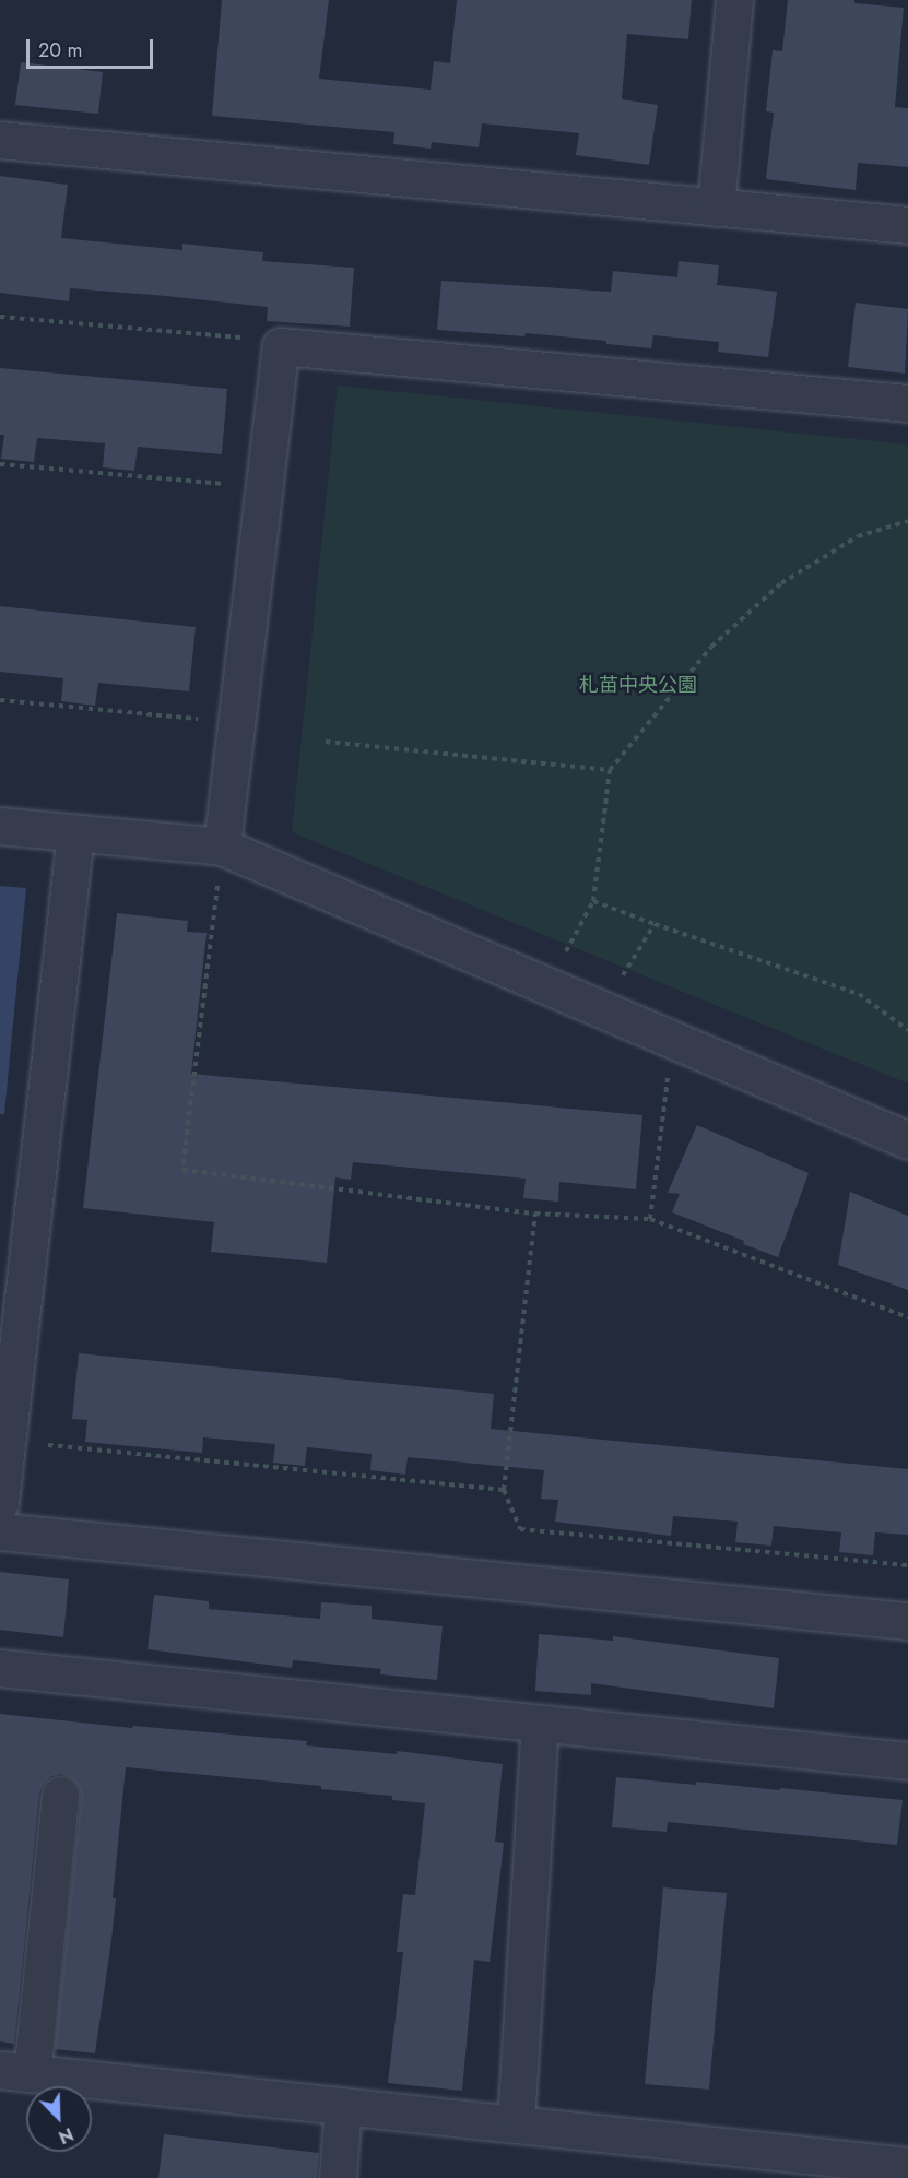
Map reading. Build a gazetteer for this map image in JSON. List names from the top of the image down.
{
  "parks": ["札苗中央公園"],
  "scale_bar": "20 m",
  "north": "bottom right"
}
